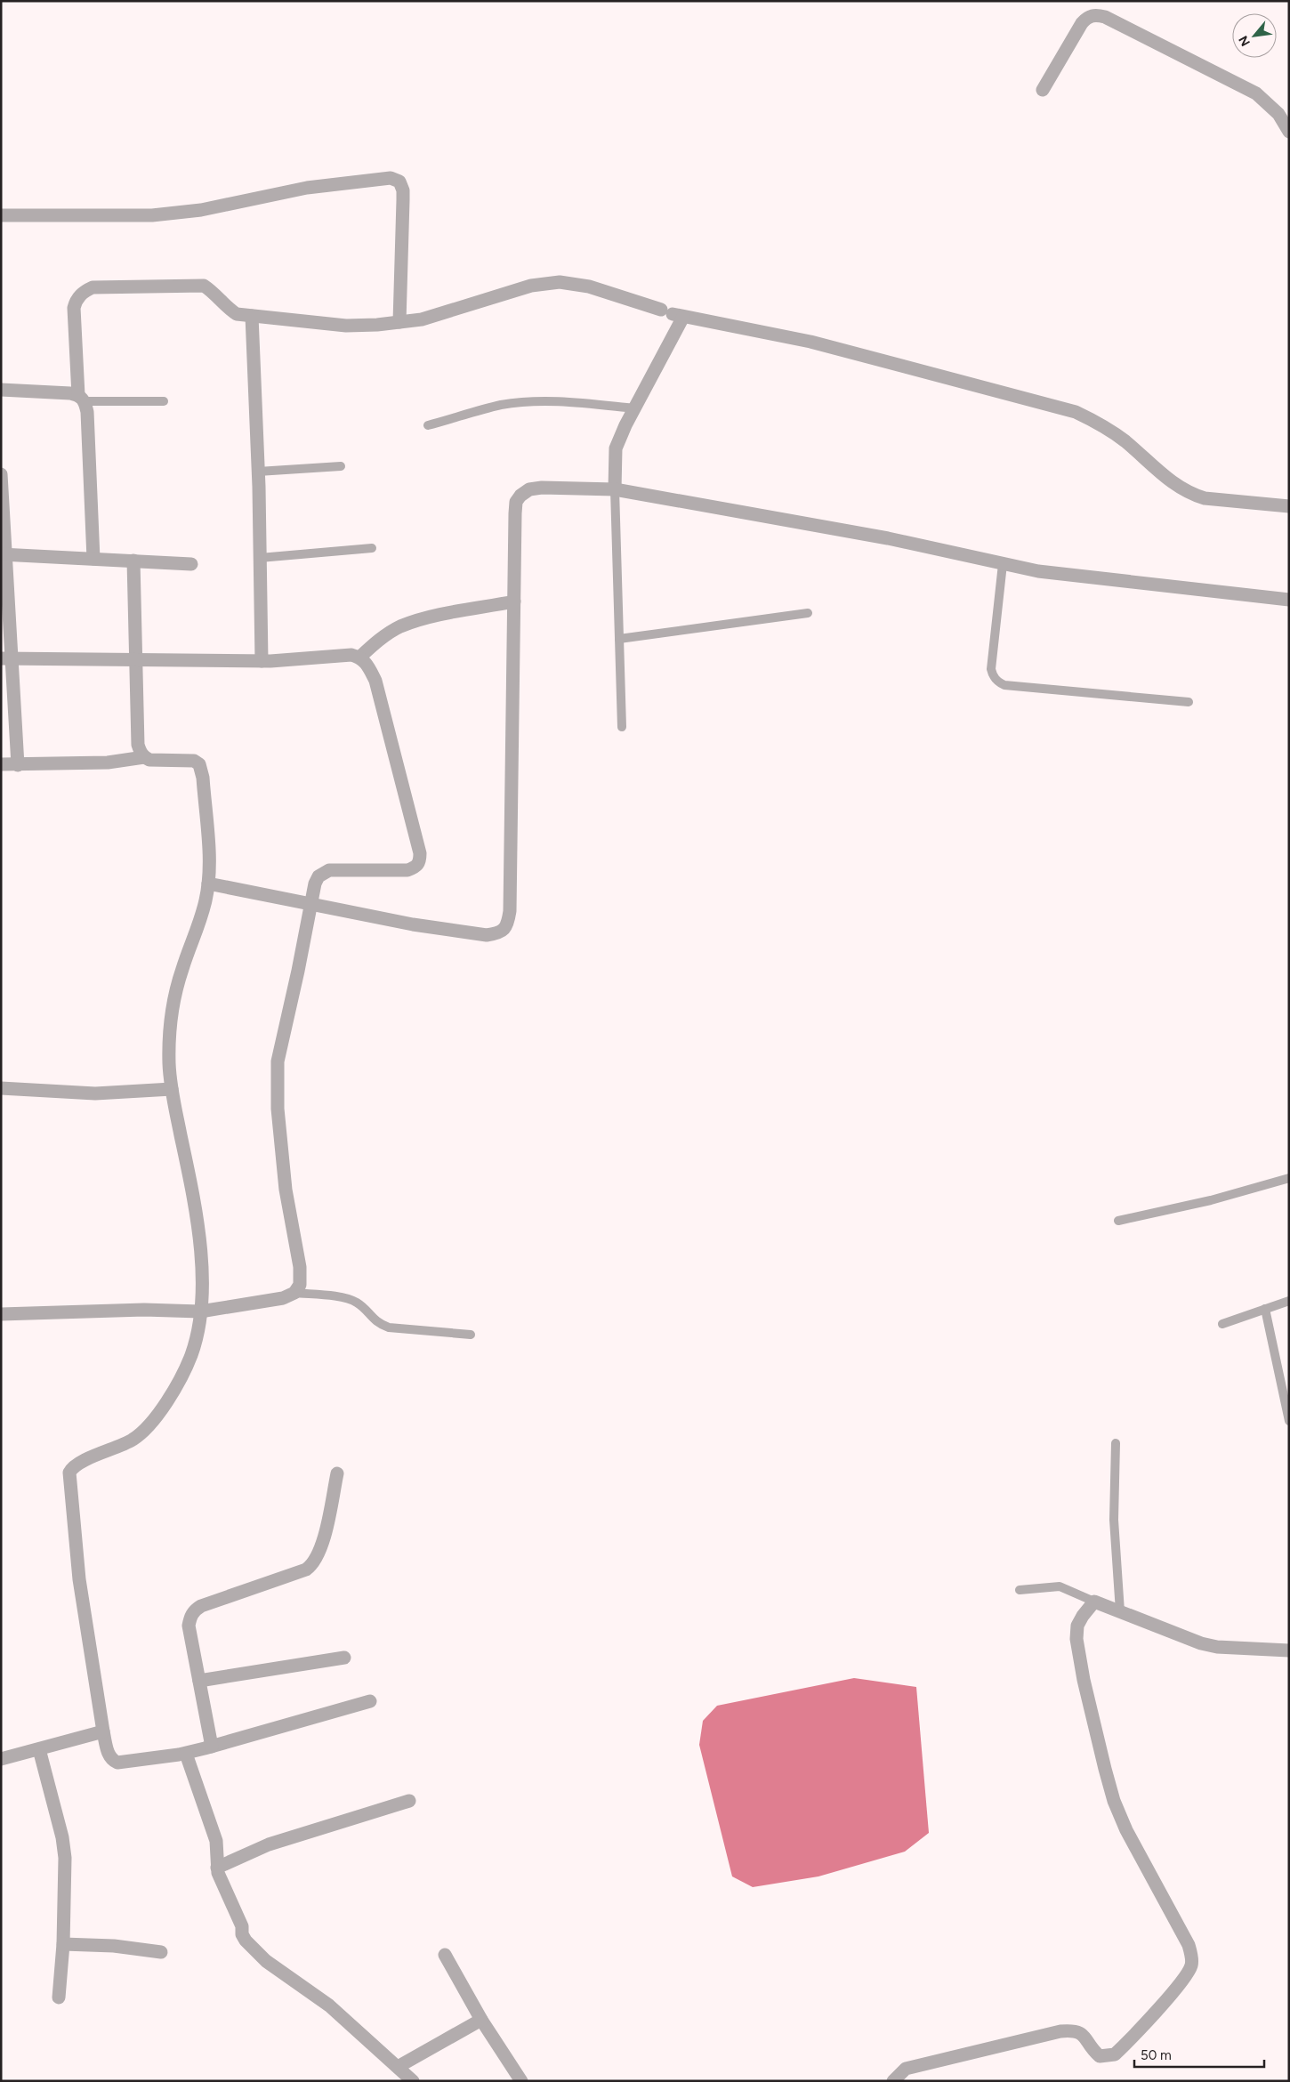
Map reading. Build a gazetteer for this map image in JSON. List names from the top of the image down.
{
  "scale_bar": "50 m",
  "north": "bottom left"
}
